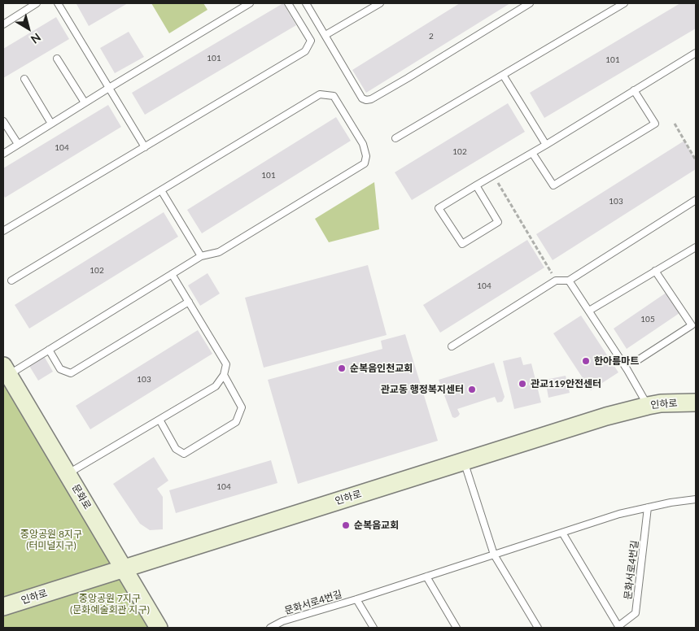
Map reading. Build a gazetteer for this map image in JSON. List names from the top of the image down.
{
  "streets": {
    "main road": ["인하로", "문화로"],
    "lane": ["문화서로4번길"]
  },
  "crossings": [
    ["인하로", "문화로"]
  ],
  "parks": ["중앙공원 8지구 (터미널지구)", "중앙공원 7지구 (문화예술회관 지구)"],
  "places": [
    "한아름마트",
    "순복음인천교회",
    "관교119안전센터",
    "관교동 행정복지센터",
    "순복음교회"
  ],
  "house_numbers": [
    "2",
    "101",
    "101",
    "104",
    "102",
    "101",
    "103",
    "102",
    "104",
    "105",
    "103",
    "104"
  ],
  "north": "bottom right"
}
